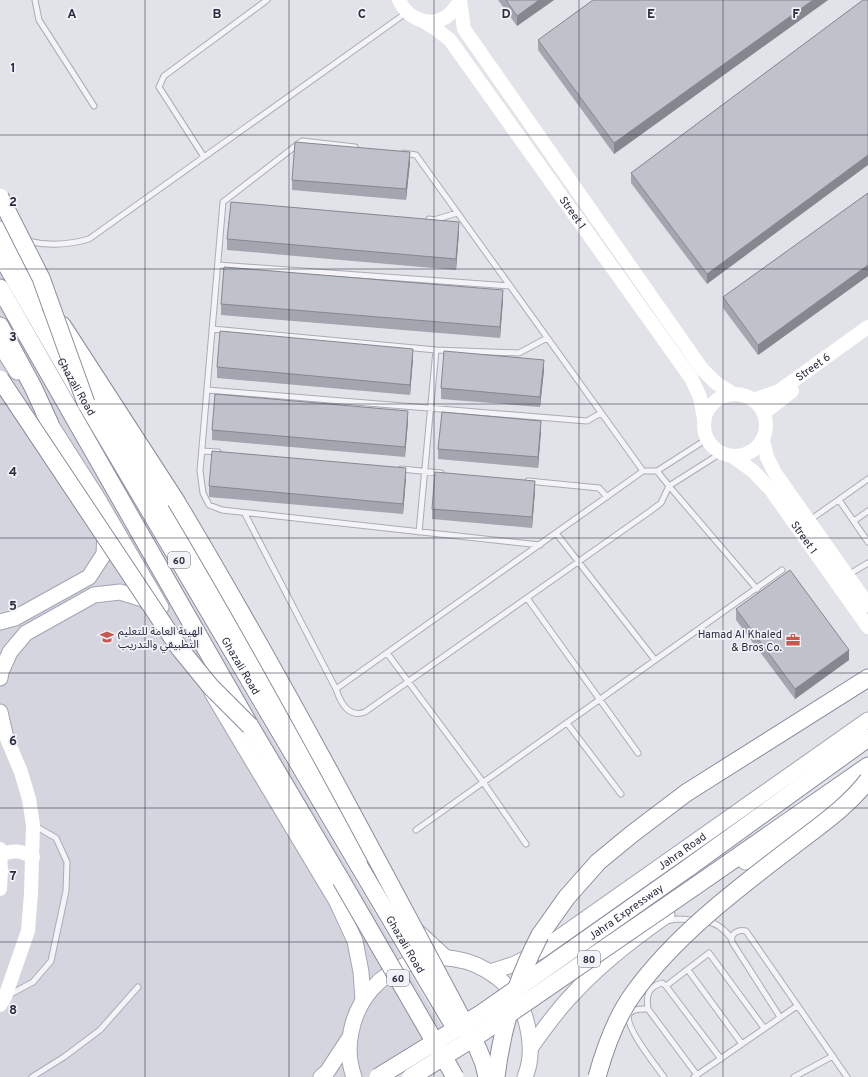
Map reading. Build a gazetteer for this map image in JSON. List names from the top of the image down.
{
  "streets": {
    "highway": [
      "Ghazali Road",
      "60",
      "Jahra Expressway",
      "80"
    ],
    "main road": ["Jahra Road"],
    "street": ["Street 1", "Street 6"]
  },
  "crossings": [
    ["Street 1", "Street 6"]
  ],
  "places": {
    "school or university": ["الهيئة العامة للتعليم التطبيقي والتدريب"],
    "office": ["Hamad Al Khaled & Bros Co."]
  },
  "grid": {
    "columns": [
      "A",
      "B",
      "C",
      "D",
      "E",
      "F"
    ],
    "rows": [
      "1",
      "2",
      "3",
      "4",
      "5",
      "6",
      "7",
      "8"
    ]
  }
}
